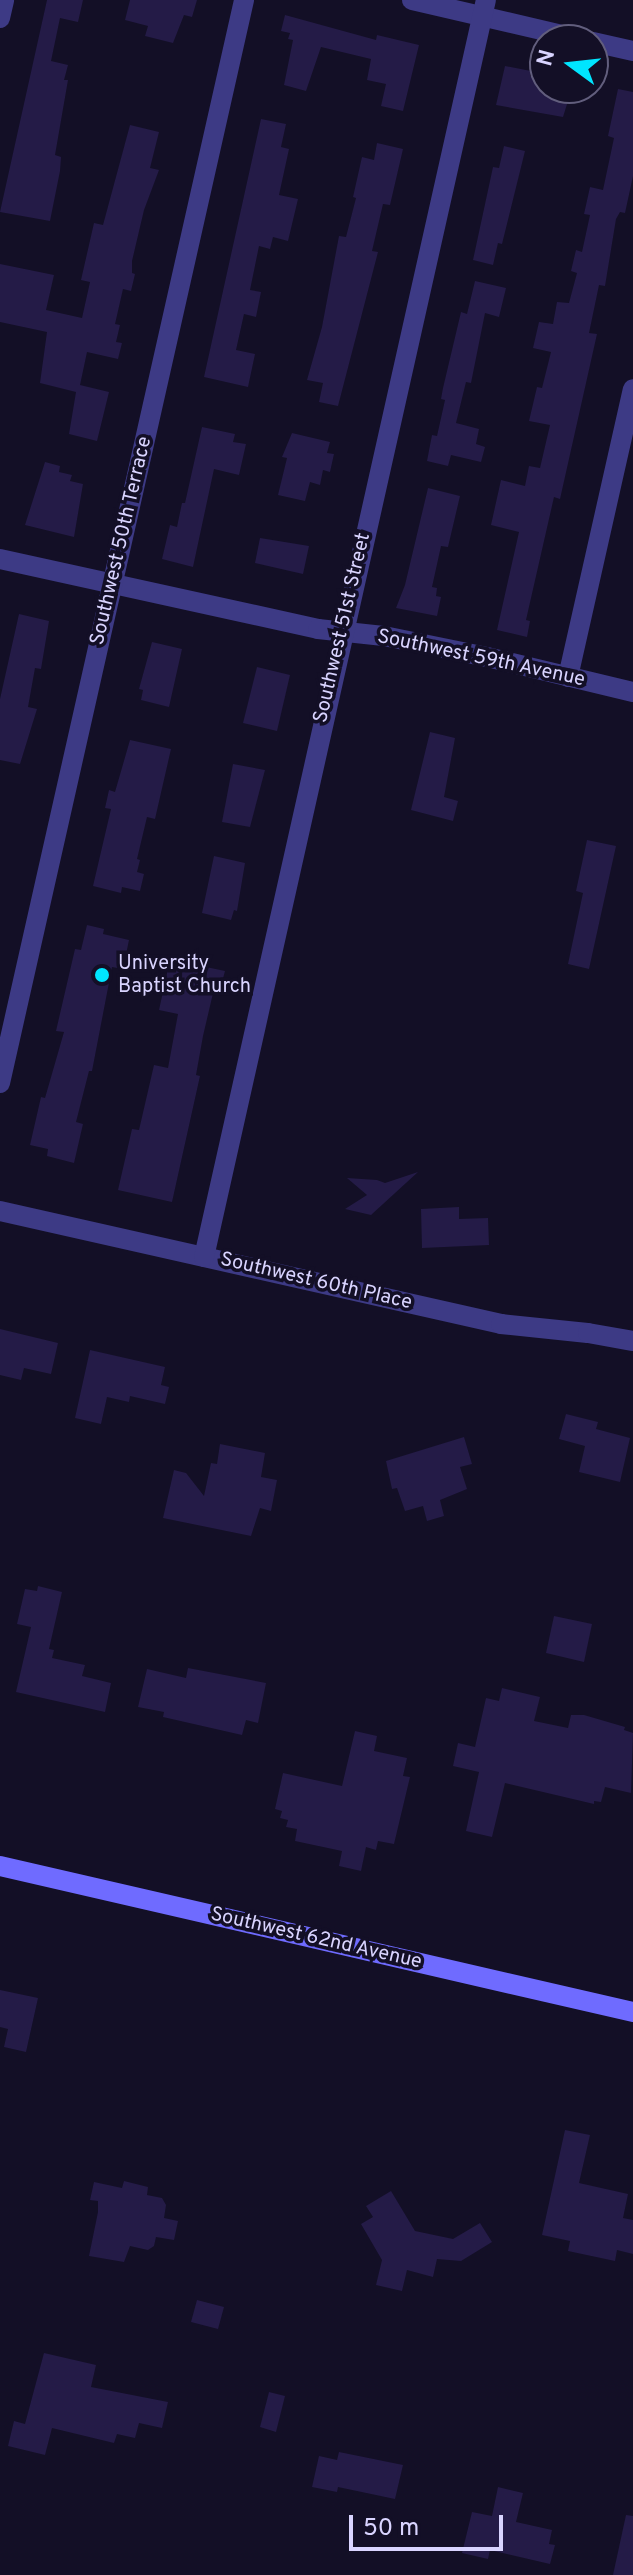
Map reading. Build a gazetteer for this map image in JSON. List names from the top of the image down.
{
  "streets": {
    "street": [
      "Southwest 50th Terrace",
      "Southwest 51st Street",
      "Southwest 59th Avenue",
      "Southwest 60th Place",
      "Southwest 62nd Avenue"
    ]
  },
  "crossings": [
    ["Southwest 50th Terrace", "Southwest 59th Avenue"],
    ["Southwest 51st Street", "Southwest 59th Avenue"],
    ["Southwest 51st Street", "Southwest 60th Place"]
  ],
  "places": ["University Baptist Church"],
  "scale_bar": "50 m",
  "north": "left"
}
